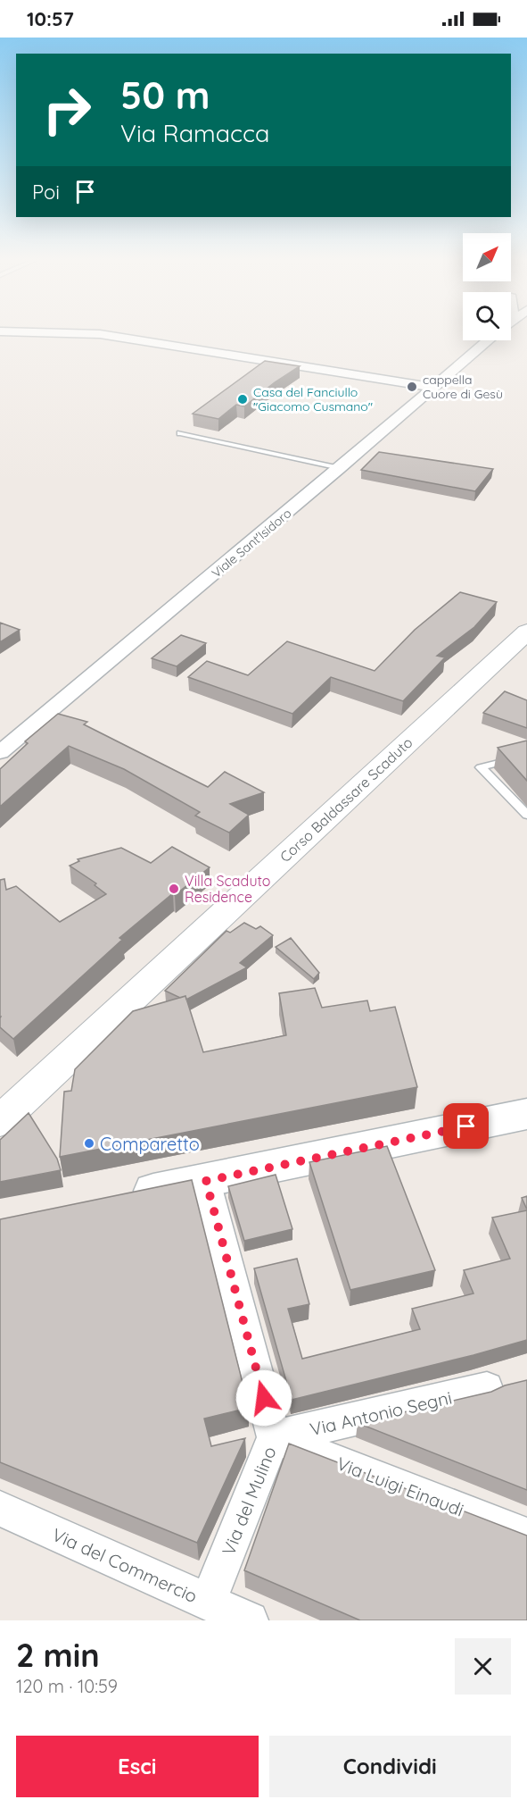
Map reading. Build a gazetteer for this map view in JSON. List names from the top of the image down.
{
  "streets": {
    "street": [
      "Viale Sant'Isidoro",
      "Corso Baldassare Scaduto",
      "Via Antonio Segni",
      "Via Luigi Einaudi",
      "Via del Mulino",
      "Via del Commercio"
    ]
  },
  "crossings": [
    ["Via Antonio Segni", "Via Luigi Einaudi"],
    ["Via Antonio Segni", "Via del Mulino"],
    ["Via Luigi Einaudi", "Via del Mulino"],
    ["Via del Mulino", "Via del Commercio"]
  ],
  "places": [
    "cappella Cuore di Gesù",
    "Casa del Fanciullo \"Giacomo Cusmano\"",
    "Villa Scaduto Residence",
    "Comparetto"
  ],
  "north": "top right",
  "page": {
    "status": "10:57",
    "turn": ["50 m", "Via Ramacca"],
    "then": "Poi",
    "heading": ["2 min", "120 m · 10:59"],
    "buttons": ["Esci", "Condividi"]
  }
}
